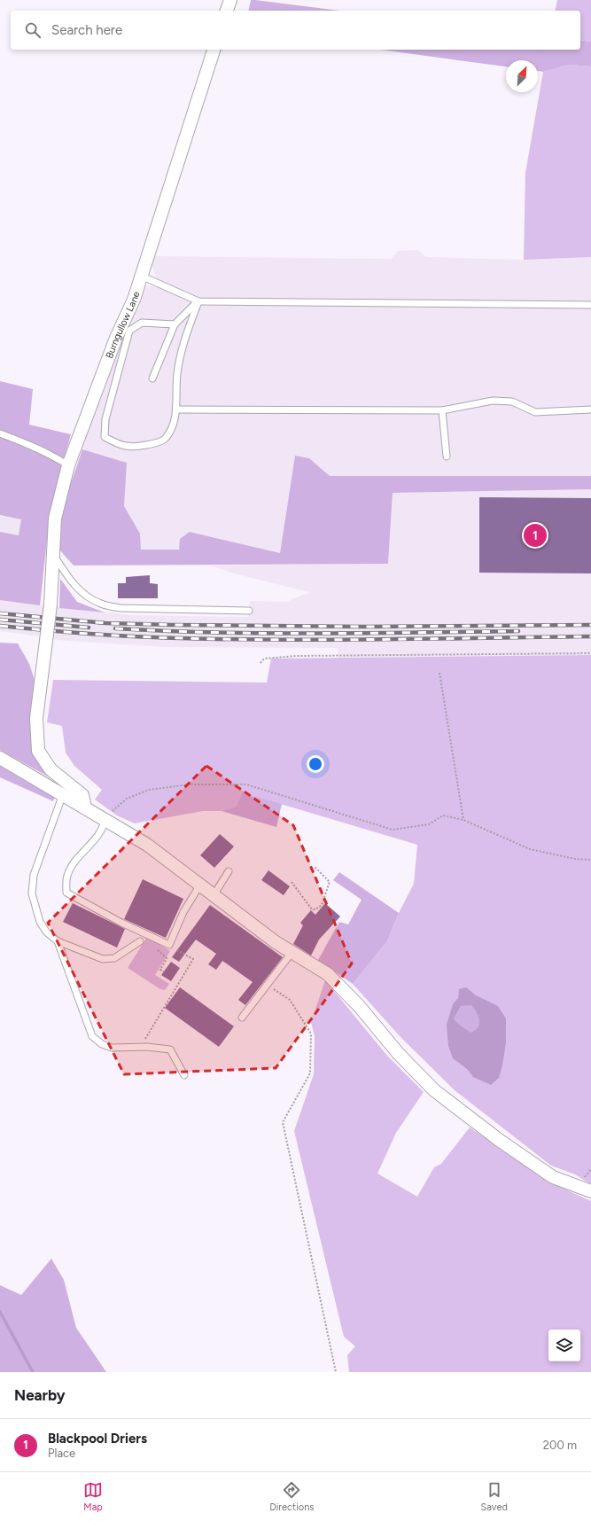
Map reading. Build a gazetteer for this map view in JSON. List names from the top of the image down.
{
  "streets": {
    "street": ["Burngullow Lane"]
  },
  "north": "top right",
  "page": {
    "search": "Search here",
    "pins": "1",
    "heading": "Nearby",
    "list": [
      {
        "mark": "1",
        "name": "Blackpool Driers",
        "note": "Place",
        "value": "200 m"
      }
    ],
    "nav": ["Map", "Directions", "Saved"]
  }
}
